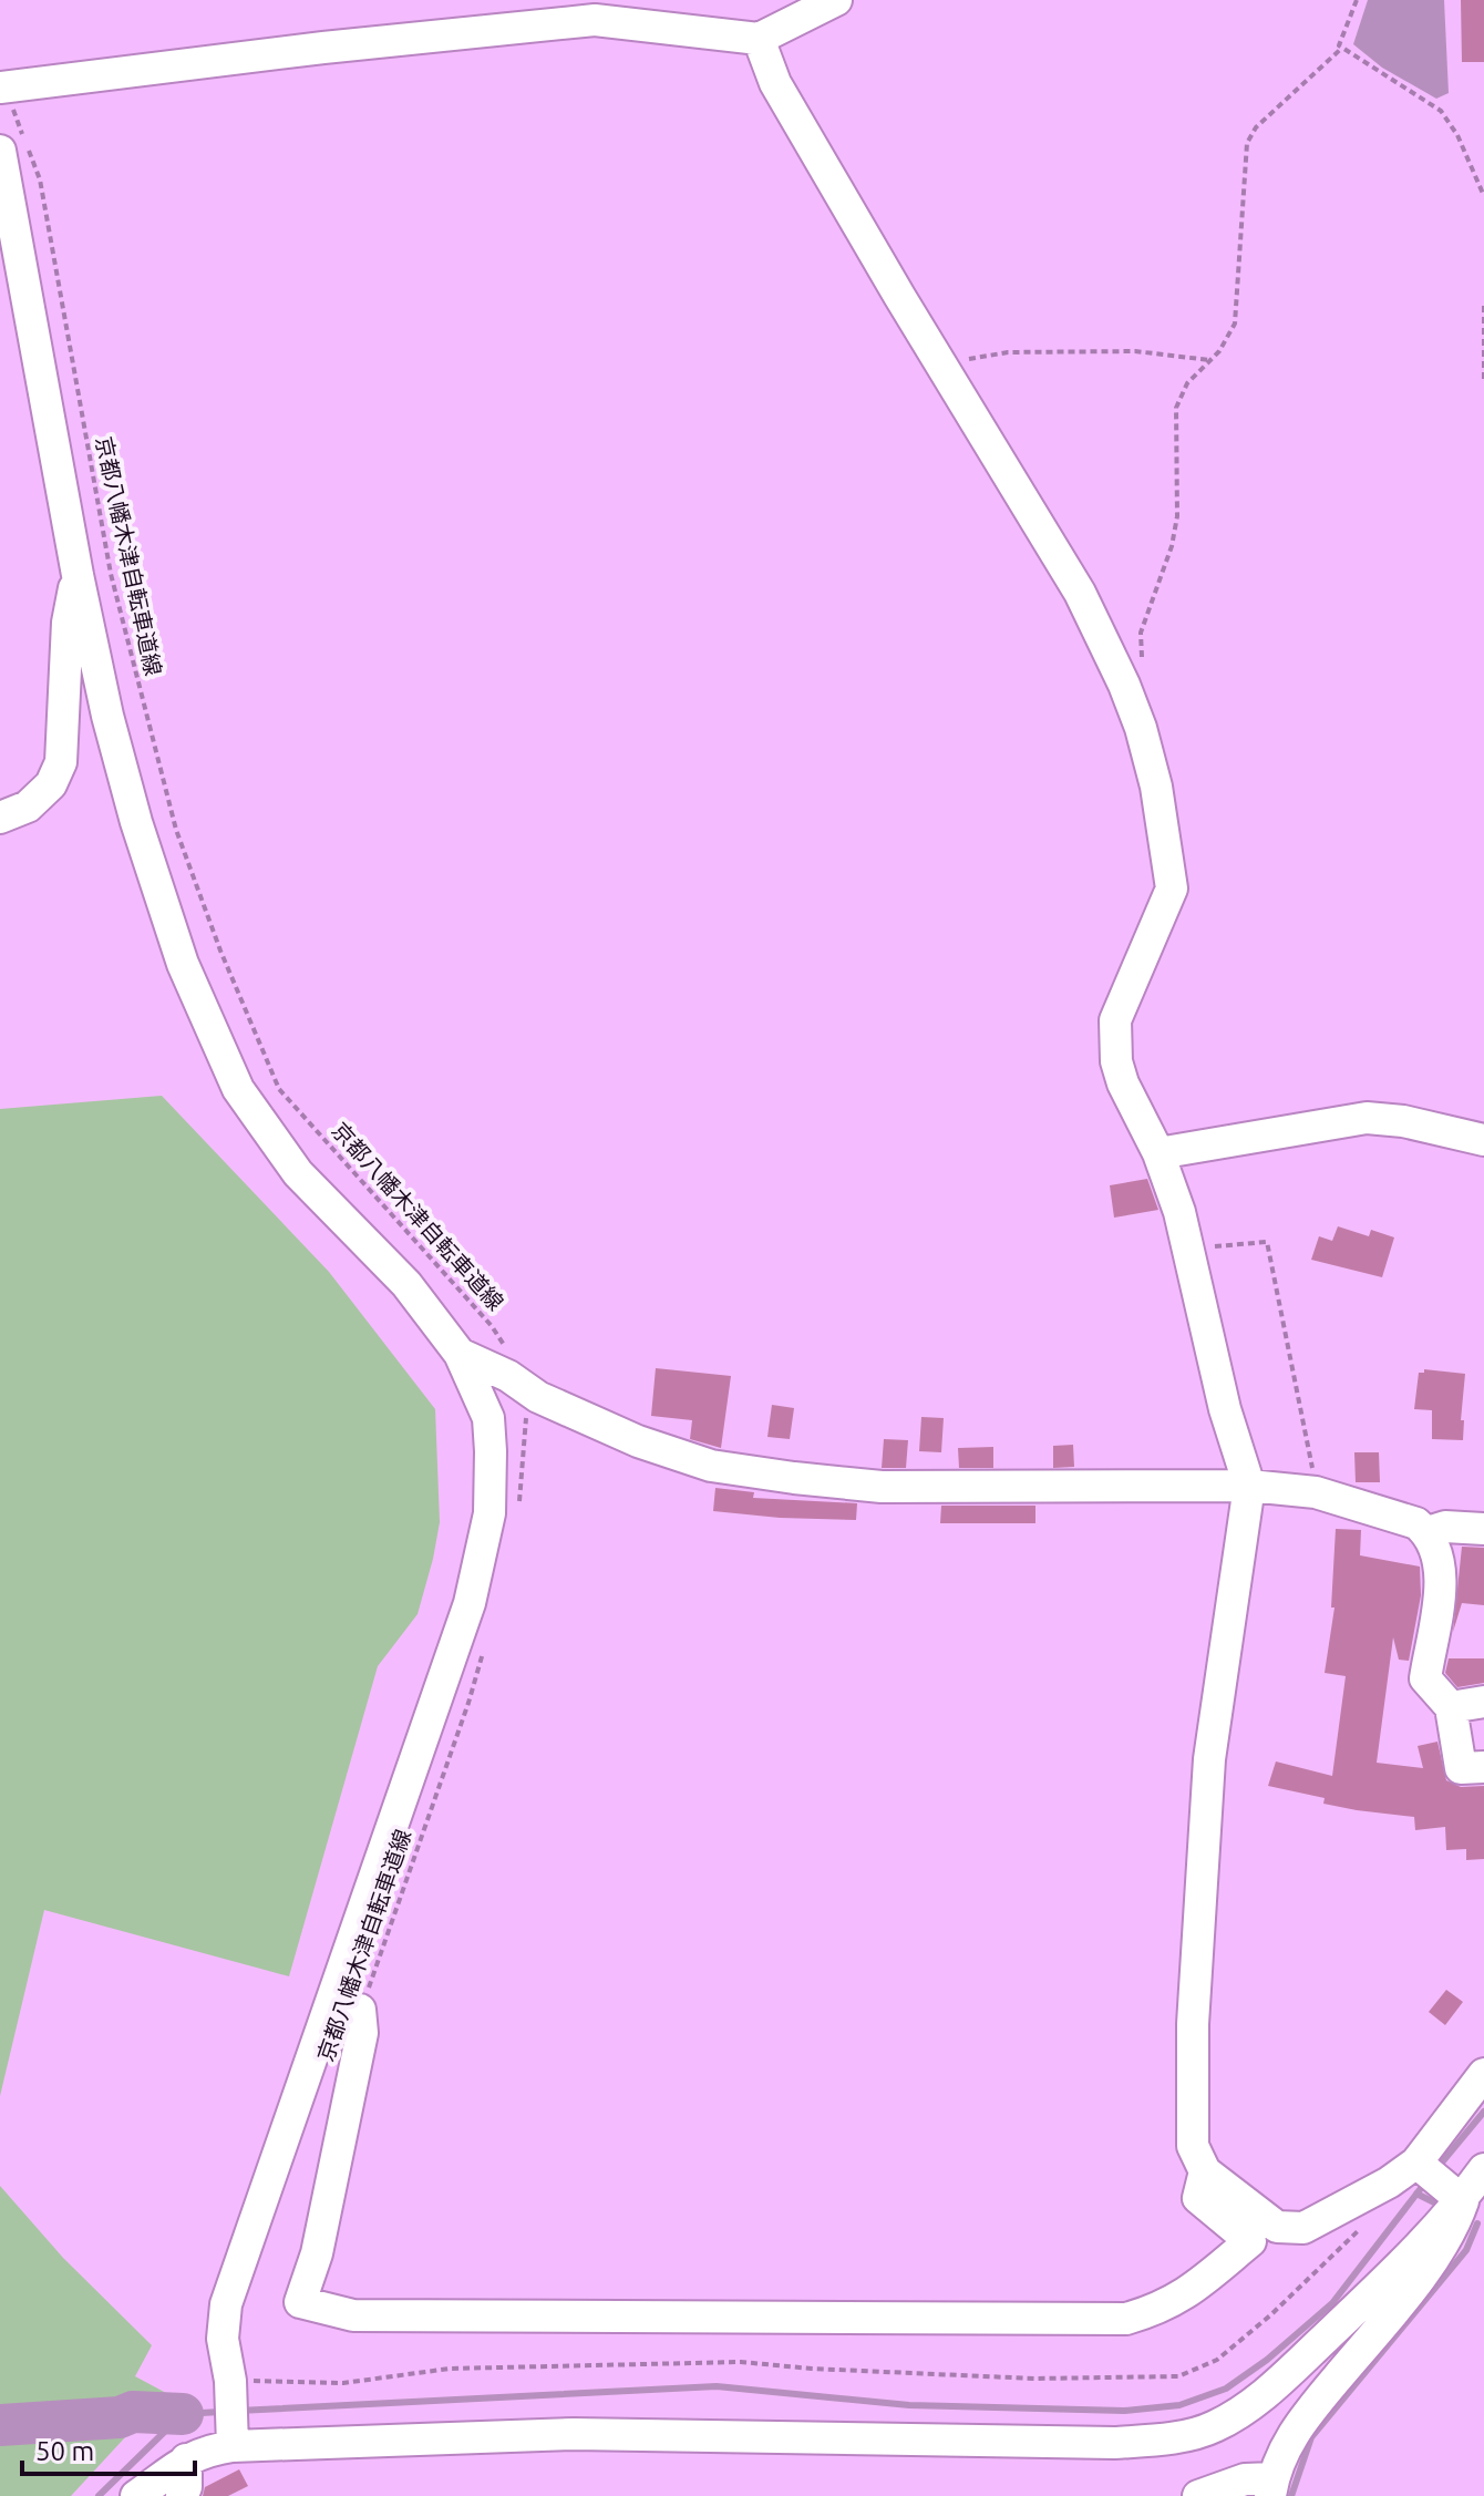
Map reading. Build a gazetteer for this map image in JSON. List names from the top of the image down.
{
  "streets": {
    "path": ["京都八幡木津自転車道線"]
  },
  "scale_bar": "50 m"
}
